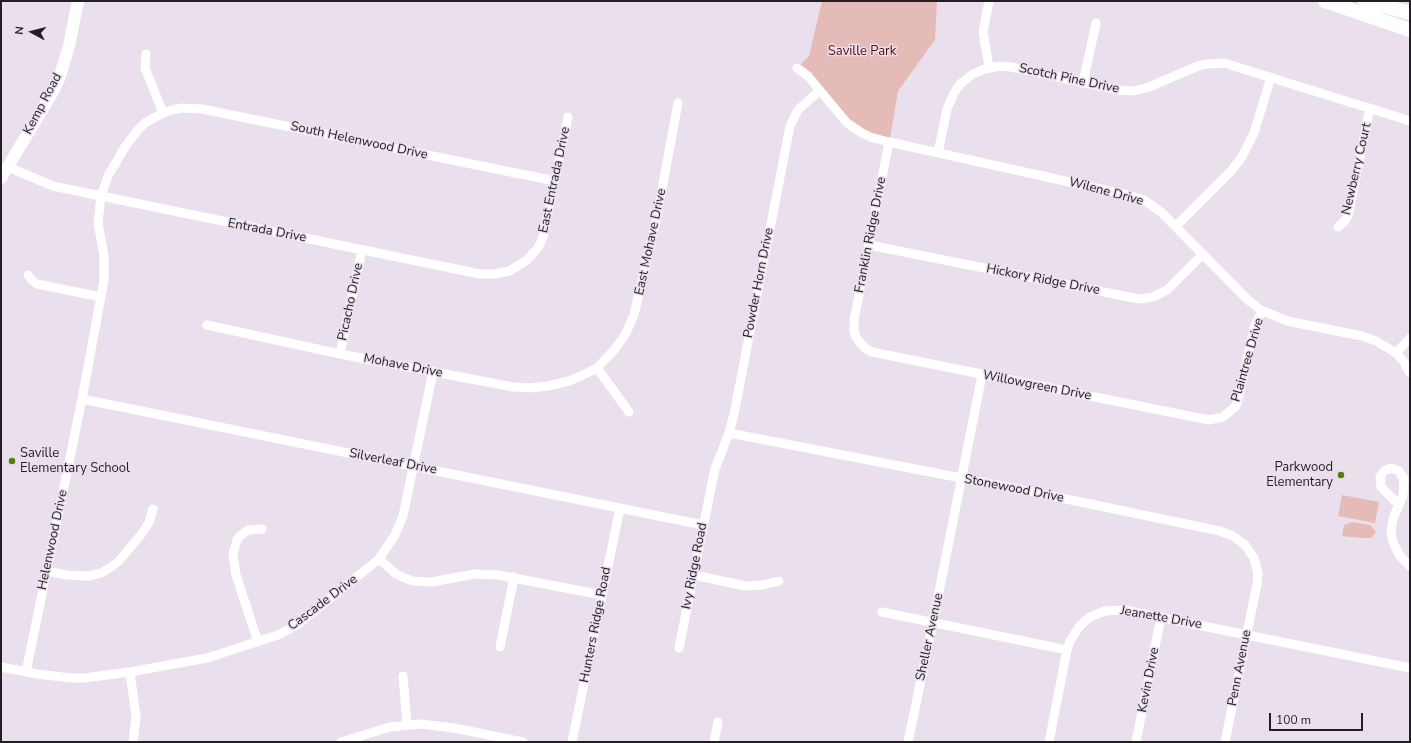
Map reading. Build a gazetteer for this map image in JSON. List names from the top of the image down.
{
  "streets": {
    "main road": ["Kemp Road"],
    "street": [
      "Scotch Pine Drive",
      "South Helenwood Drive",
      "Newberry Court",
      "East Entrada Drive",
      "Wilene Drive",
      "Entrada Drive",
      "Franklin Ridge Drive",
      "East Mohave Drive",
      "Hickory Ridge Drive",
      "Powder Horn Drive",
      "Picacho Drive",
      "Plaintree Drive",
      "Mohave Drive",
      "Willowgreen Drive",
      "Silverleaf Drive",
      "Stonewood Drive",
      "Helenwood Drive",
      "Ivy Ridge Road",
      "Cascade Drive",
      "Jeanette Drive",
      "Hunters Ridge Road",
      "Sheller Avenue",
      "Penn Avenue",
      "Kevin Drive"
    ]
  },
  "crossings": [
    ["Scotch Pine Drive", "Newberry Court"],
    ["Scotch Pine Drive", "Wilene Drive"],
    ["Kemp Road", "Entrada Drive"],
    ["South Helenwood Drive", "East Entrada Drive"],
    ["South Helenwood Drive", "Entrada Drive"],
    ["South Helenwood Drive", "Helenwood Drive"],
    ["East Entrada Drive", "Entrada Drive"],
    ["Wilene Drive", "Franklin Ridge Drive"],
    ["Wilene Drive", "Hickory Ridge Drive"],
    ["Wilene Drive", "Powder Horn Drive"],
    ["Wilene Drive", "Plaintree Drive"],
    ["Entrada Drive", "Picacho Drive"],
    ["Entrada Drive", "Helenwood Drive"],
    ["Franklin Ridge Drive", "Hickory Ridge Drive"],
    ["Franklin Ridge Drive", "Willowgreen Drive"],
    ["East Mohave Drive", "Mohave Drive"],
    ["Powder Horn Drive", "Stonewood Drive"],
    ["Powder Horn Drive", "Ivy Ridge Road"],
    ["Picacho Drive", "Mohave Drive"],
    ["Plaintree Drive", "Willowgreen Drive"],
    ["Mohave Drive", "Cascade Drive"],
    ["Willowgreen Drive", "Sheller Avenue"],
    ["Silverleaf Drive", "Helenwood Drive"],
    ["Silverleaf Drive", "Ivy Ridge Road"],
    ["Silverleaf Drive", "Cascade Drive"],
    ["Silverleaf Drive", "Hunters Ridge Road"],
    ["Stonewood Drive", "Sheller Avenue"],
    ["Stonewood Drive", "Penn Avenue"],
    ["Helenwood Drive", "Cascade Drive"],
    ["Jeanette Drive", "Penn Avenue"],
    ["Jeanette Drive", "Kevin Drive"]
  ],
  "parks": ["Saville Park"],
  "places": ["Saville Elementary School", "Parkwood Elementary"],
  "scale_bar": "100 m",
  "north": "left"
}
